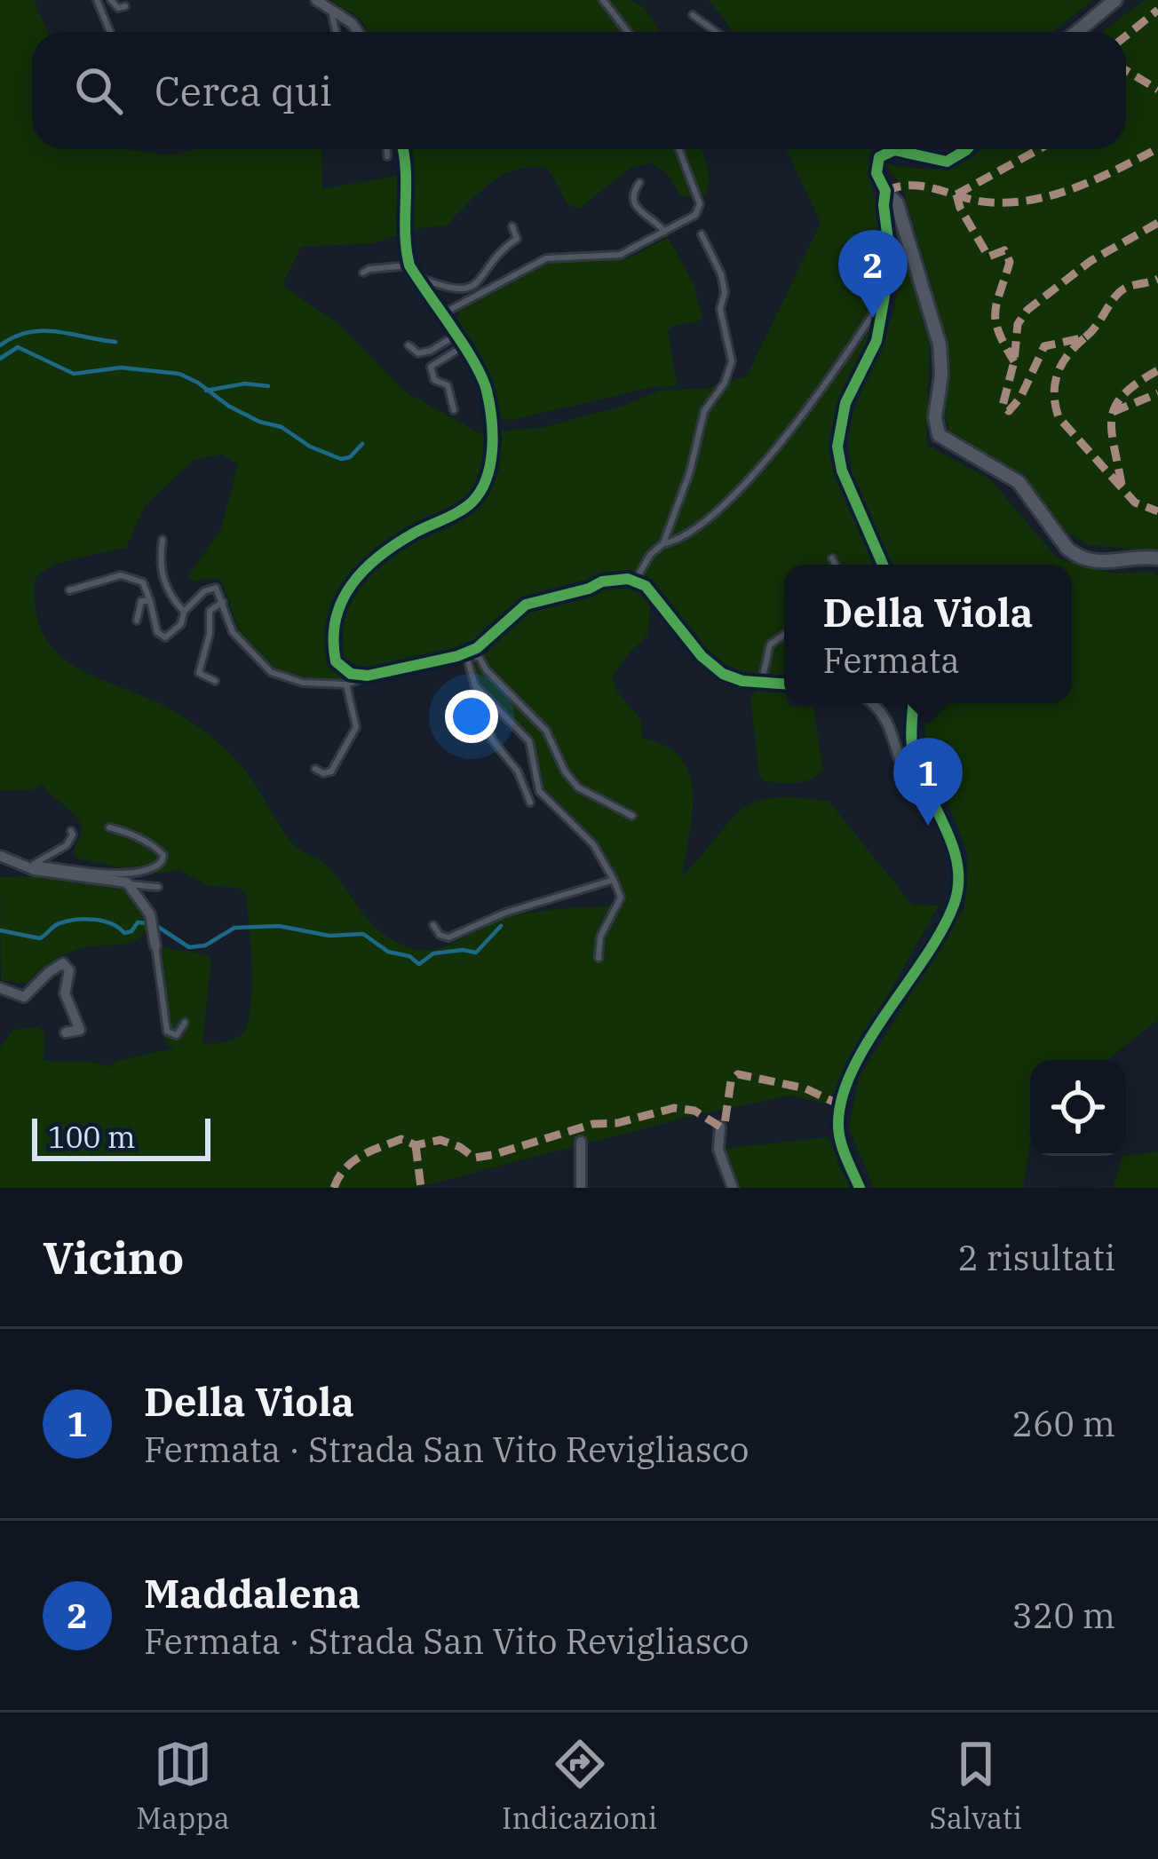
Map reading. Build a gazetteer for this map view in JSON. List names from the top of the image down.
{
  "scale_bar": "100 m",
  "page": {
    "search": "Cerca qui",
    "pins": ["2", "1"],
    "popup": ["Della Viola", "Fermata"],
    "scale": "100 m",
    "heading": ["Vicino", "2 risultati"],
    "list": [
      {
        "mark": "1",
        "name": "Della Viola",
        "note": "Fermata · Strada San Vito Revigliasco",
        "value": "260 m"
      },
      {
        "mark": "2",
        "name": "Maddalena",
        "note": "Fermata · Strada San Vito Revigliasco",
        "value": "320 m"
      }
    ],
    "nav": ["Mappa", "Indicazioni", "Salvati"]
  }
}
